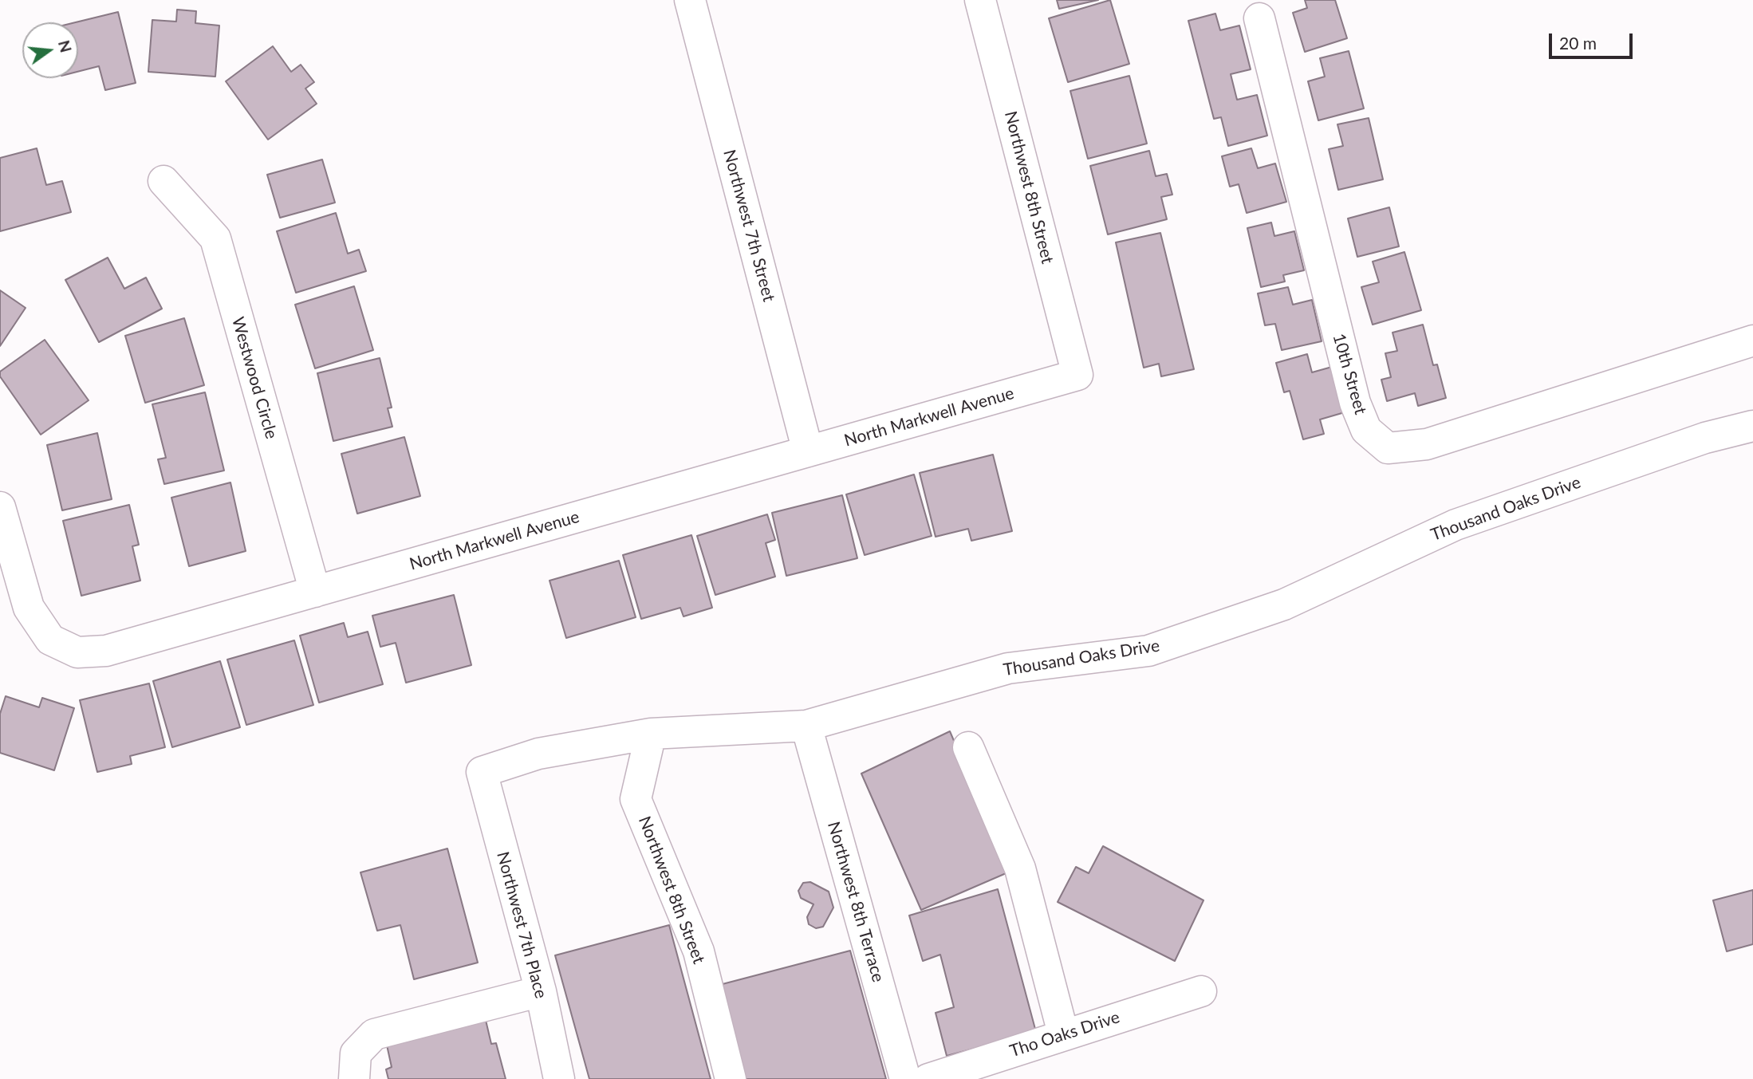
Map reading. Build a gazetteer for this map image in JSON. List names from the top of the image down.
{
  "streets": {
    "street": [
      "Northwest 8th Street",
      "Northwest 7th Street",
      "10th Street",
      "Westwood Circle",
      "North Markwell Avenue",
      "Thousand Oaks Drive",
      "Northwest 8th Terrace",
      "Northwest 7th Place",
      "Tho Oaks Drive"
    ]
  },
  "crossings": [
    ["Northwest 8th Street", "North Markwell Avenue"],
    ["Northwest 8th Street", "Thousand Oaks Drive"],
    ["Northwest 7th Street", "North Markwell Avenue"],
    ["Westwood Circle", "North Markwell Avenue"],
    ["Thousand Oaks Drive", "Northwest 8th Terrace"],
    ["Thousand Oaks Drive", "Northwest 7th Place"]
  ],
  "scale_bar": "20 m",
  "north": "right"
}
